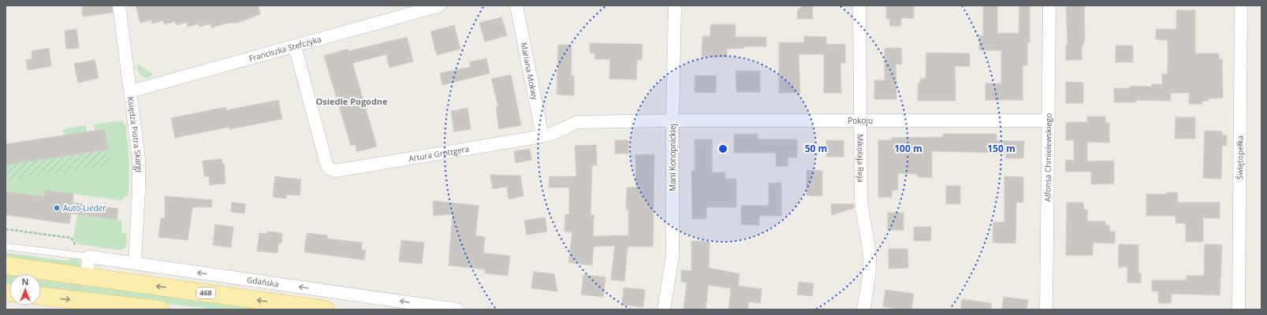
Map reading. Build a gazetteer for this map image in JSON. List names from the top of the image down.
{
  "streets": {
    "main road": ["468"],
    "street": [
      "Franciszka Stefczyka",
      "Mariana Mokwy",
      "Pokoju",
      "Księdza Piotra Skargi",
      "Artura Grottgera",
      "Marii Konopnickiej",
      "Alfonsa Chmielewskiego",
      "Świętopełka",
      "Mikołaja Reja",
      "Gdańska"
    ]
  },
  "crossings": [
    ["Franciszka Stefczyka", "Księdza Piotra Skargi"],
    ["Franciszka Stefczyka", "Artura Grottgera"],
    ["Mariana Mokwy", "Artura Grottgera"],
    ["Pokoju", "Artura Grottgera"],
    ["Pokoju", "Marii Konopnickiej"],
    ["Pokoju", "Alfonsa Chmielewskiego"],
    ["Pokoju", "Mikołaja Reja"],
    ["Księdza Piotra Skargi", "Gdańska"],
    ["Artura Grottgera", "Marii Konopnickiej"]
  ],
  "one_way": ["Gdańska"],
  "districts": ["Osiedle Pogodne"],
  "places": ["Auto-Lieder"],
  "north": "top",
  "rings": ["50 m", "100 m", "150 m"]
}
